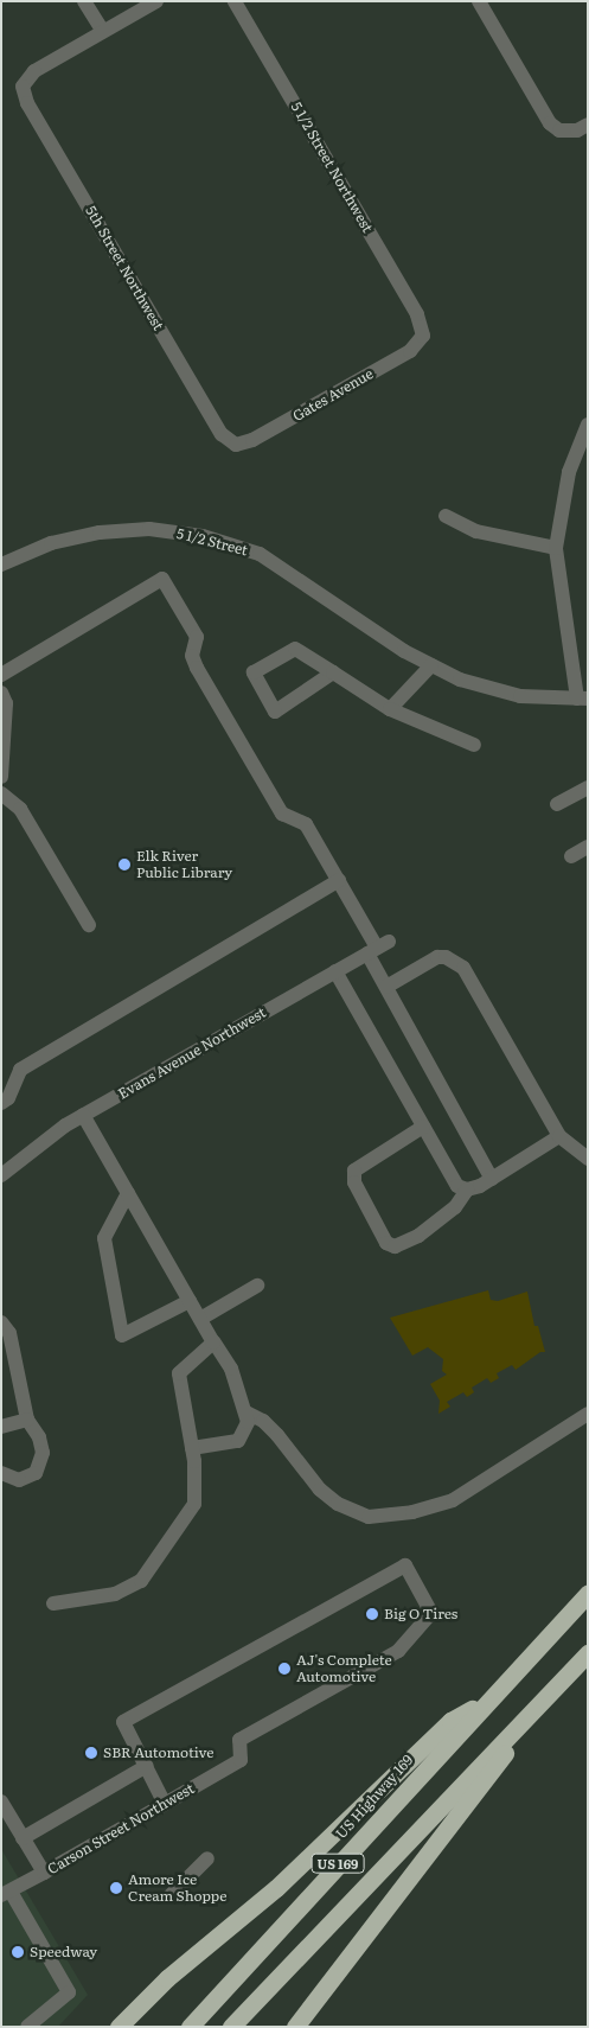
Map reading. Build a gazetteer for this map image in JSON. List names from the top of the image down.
{
  "streets": {
    "highway": ["US Highway 169", "US 169"],
    "street": [
      "5 1/2 Street Northwest",
      "5th Street Northwest",
      "Gates Avenue",
      "5 1/2 Street",
      "Evans Avenue Northwest",
      "Carson Street Northwest"
    ]
  },
  "crossings": [
    ["5 1/2 Street Northwest", "Gates Avenue"],
    ["5th Street Northwest", "Gates Avenue"]
  ],
  "places": [
    "Elk River Public Library",
    "Big O Tires",
    "AJ's Complete Automotive",
    "SBR Automotive",
    "Amore Ice Cream Shoppe",
    "Speedway"
  ]
}
